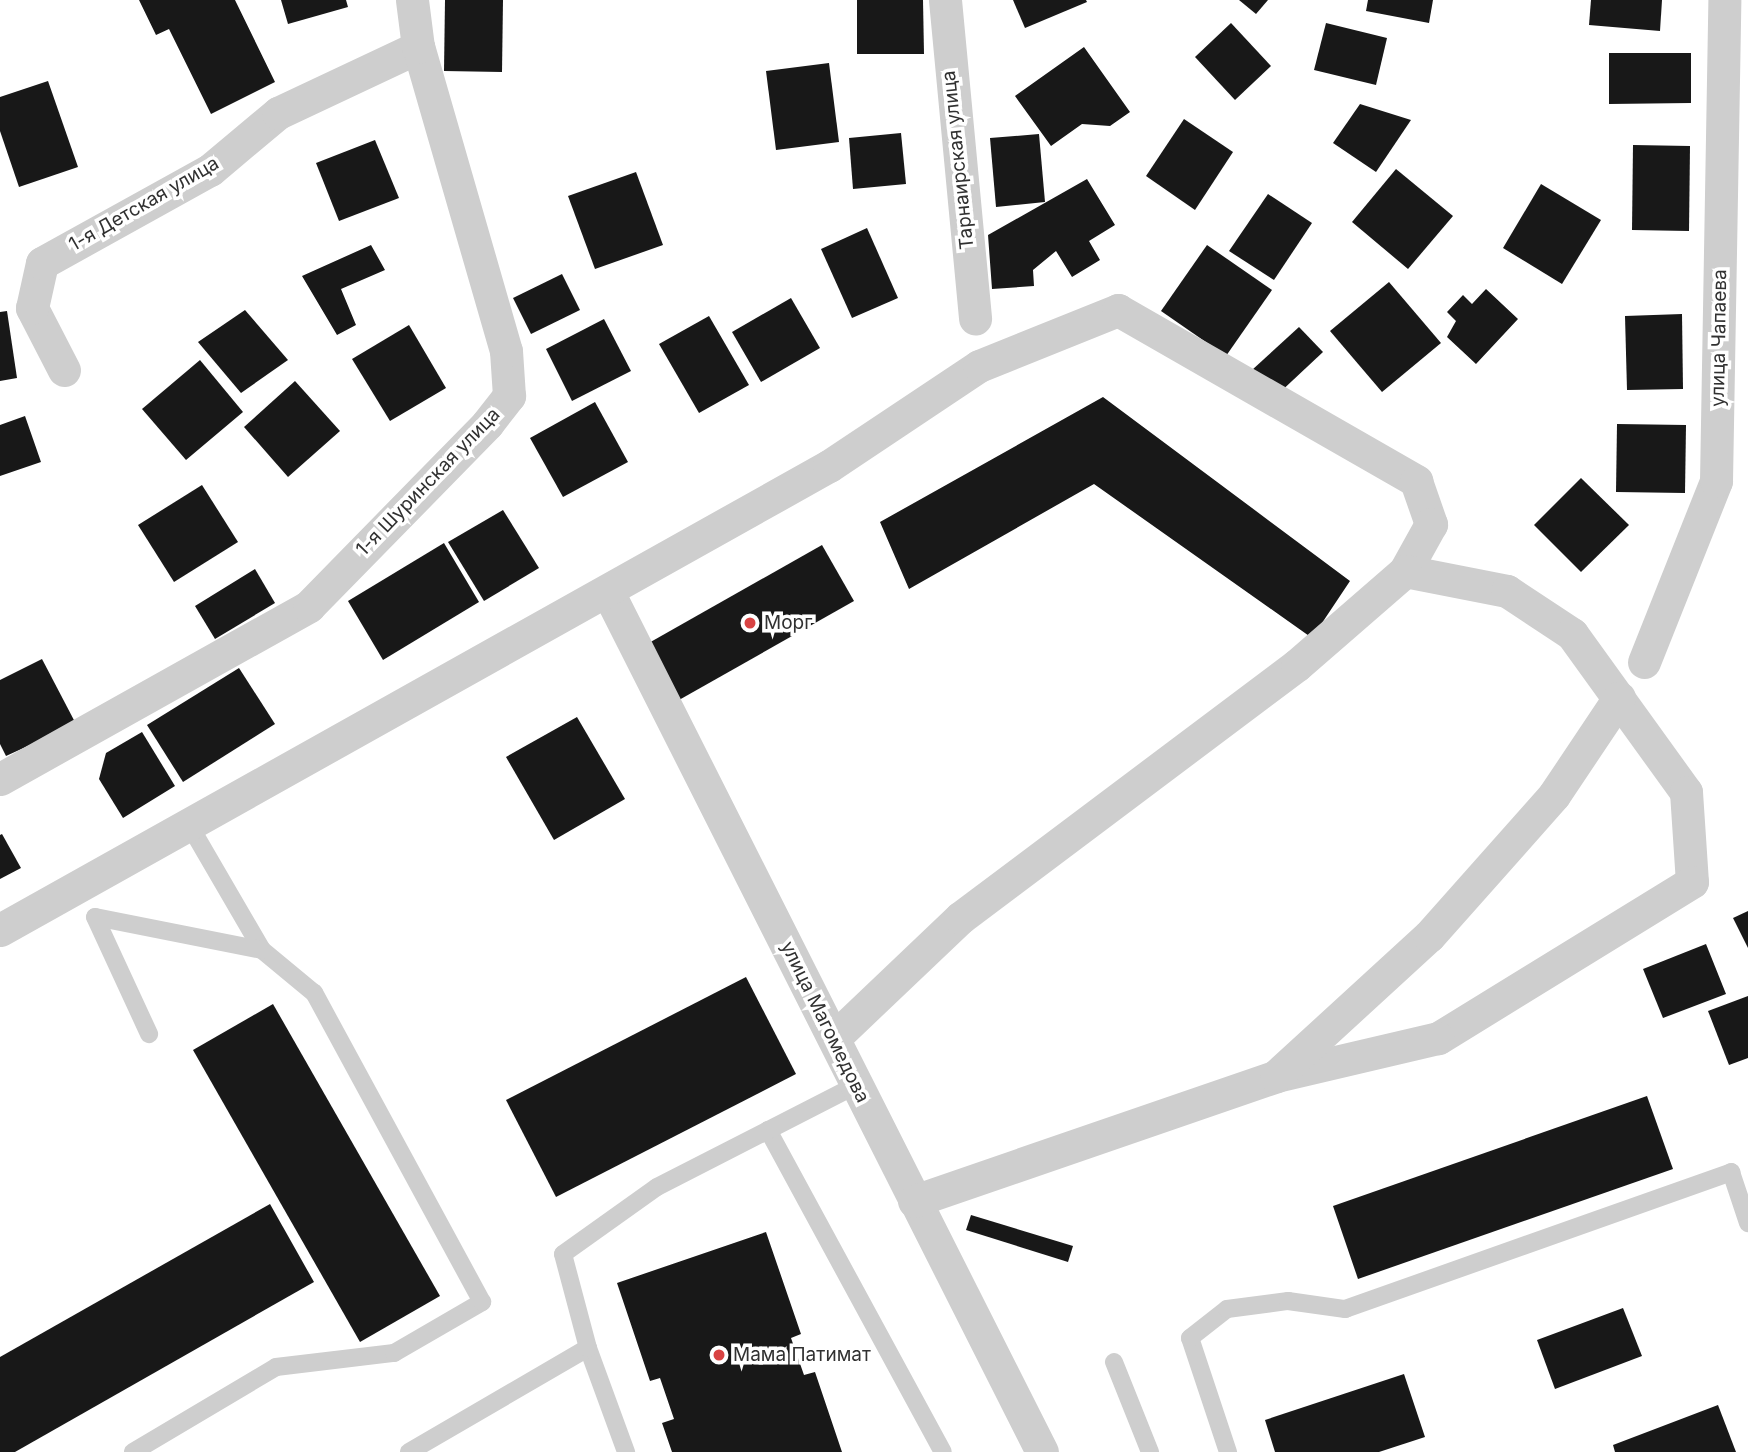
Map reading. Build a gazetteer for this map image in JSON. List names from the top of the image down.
{
  "streets": {
    "street": [
      "Тарнаирская улица",
      "1-я Детская улица",
      "улица Чапаева",
      "1-я Шуринская улица",
      "улица Магомедова"
    ]
  },
  "crossings": [
    ["1-я Детская улица", "1-я Шуринская улица"]
  ],
  "places": ["Морг", "Мама Патимат"]
}
